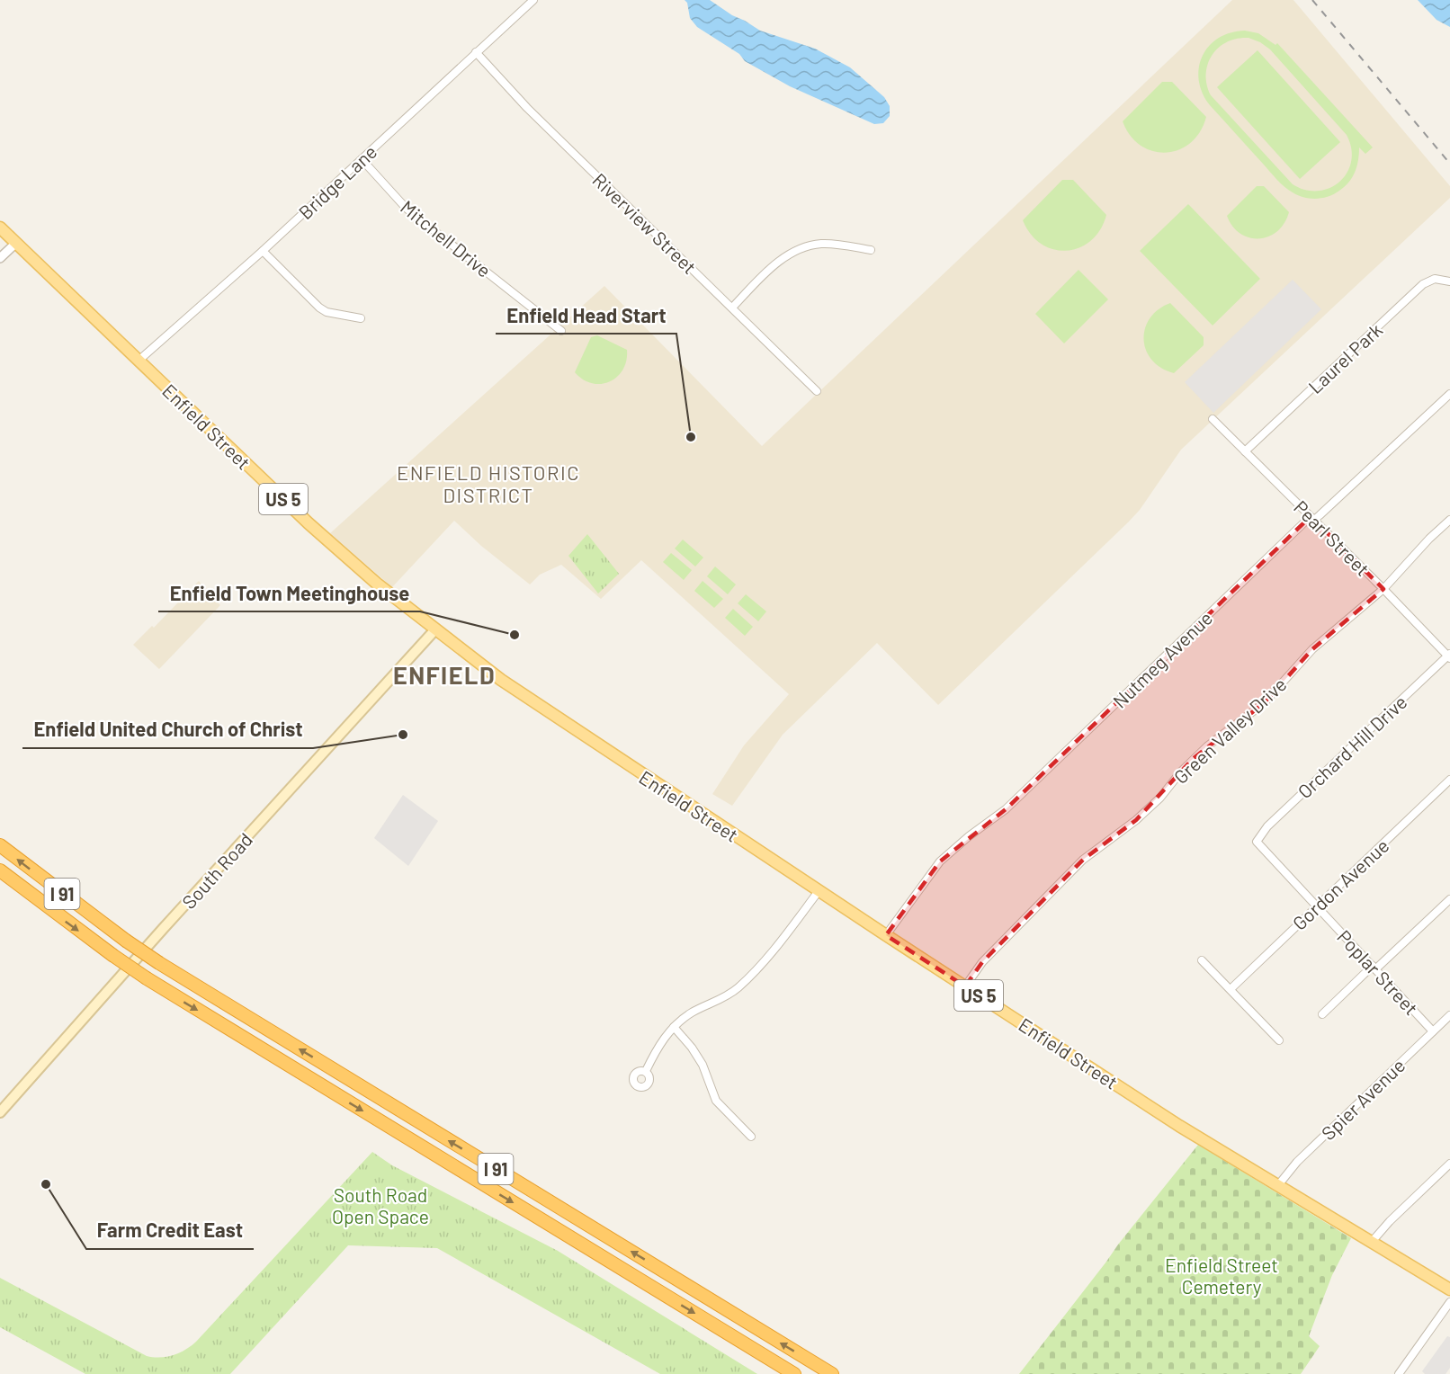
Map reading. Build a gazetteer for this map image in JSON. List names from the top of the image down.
{
  "streets": {
    "highway": ["I 91"],
    "main road": ["Enfield Street", "US 5", "South Road"],
    "street": [
      "Bridge Lane",
      "Riverview Street",
      "Mitchell Drive",
      "Laurel Park",
      "Pearl Street",
      "Nutmeg Avenue",
      "Green Valley Drive",
      "Orchard Hill Drive",
      "Gordon Avenue",
      "Poplar Street",
      "Spier Avenue"
    ]
  },
  "crossings": [
    ["Bridge Lane", "Riverview Street"],
    ["Bridge Lane", "Mitchell Drive"],
    ["Bridge Lane", "Enfield Street"],
    ["Laurel Park", "Pearl Street"],
    ["Enfield Street", "Nutmeg Avenue"],
    ["Enfield Street", "Green Valley Drive"],
    ["Enfield Street", "South Road"],
    ["Enfield Street", "Spier Avenue"],
    ["Pearl Street", "Nutmeg Avenue"],
    ["Pearl Street", "Green Valley Drive"],
    ["Pearl Street", "Orchard Hill Drive"],
    ["Orchard Hill Drive", "Poplar Street"],
    ["Gordon Avenue", "Poplar Street"],
    ["Poplar Street", "Spier Avenue"]
  ],
  "districts": ["ENFIELD HISTORIC DISTRICT", "ENFIELD"],
  "parks": ["South Road Open Space", "Enfield Street Cemetery"],
  "places": [
    "Enfield Head Start",
    "Enfield Town Meetinghouse",
    "Enfield United Church of Christ",
    "Farm Credit East"
  ]
}
